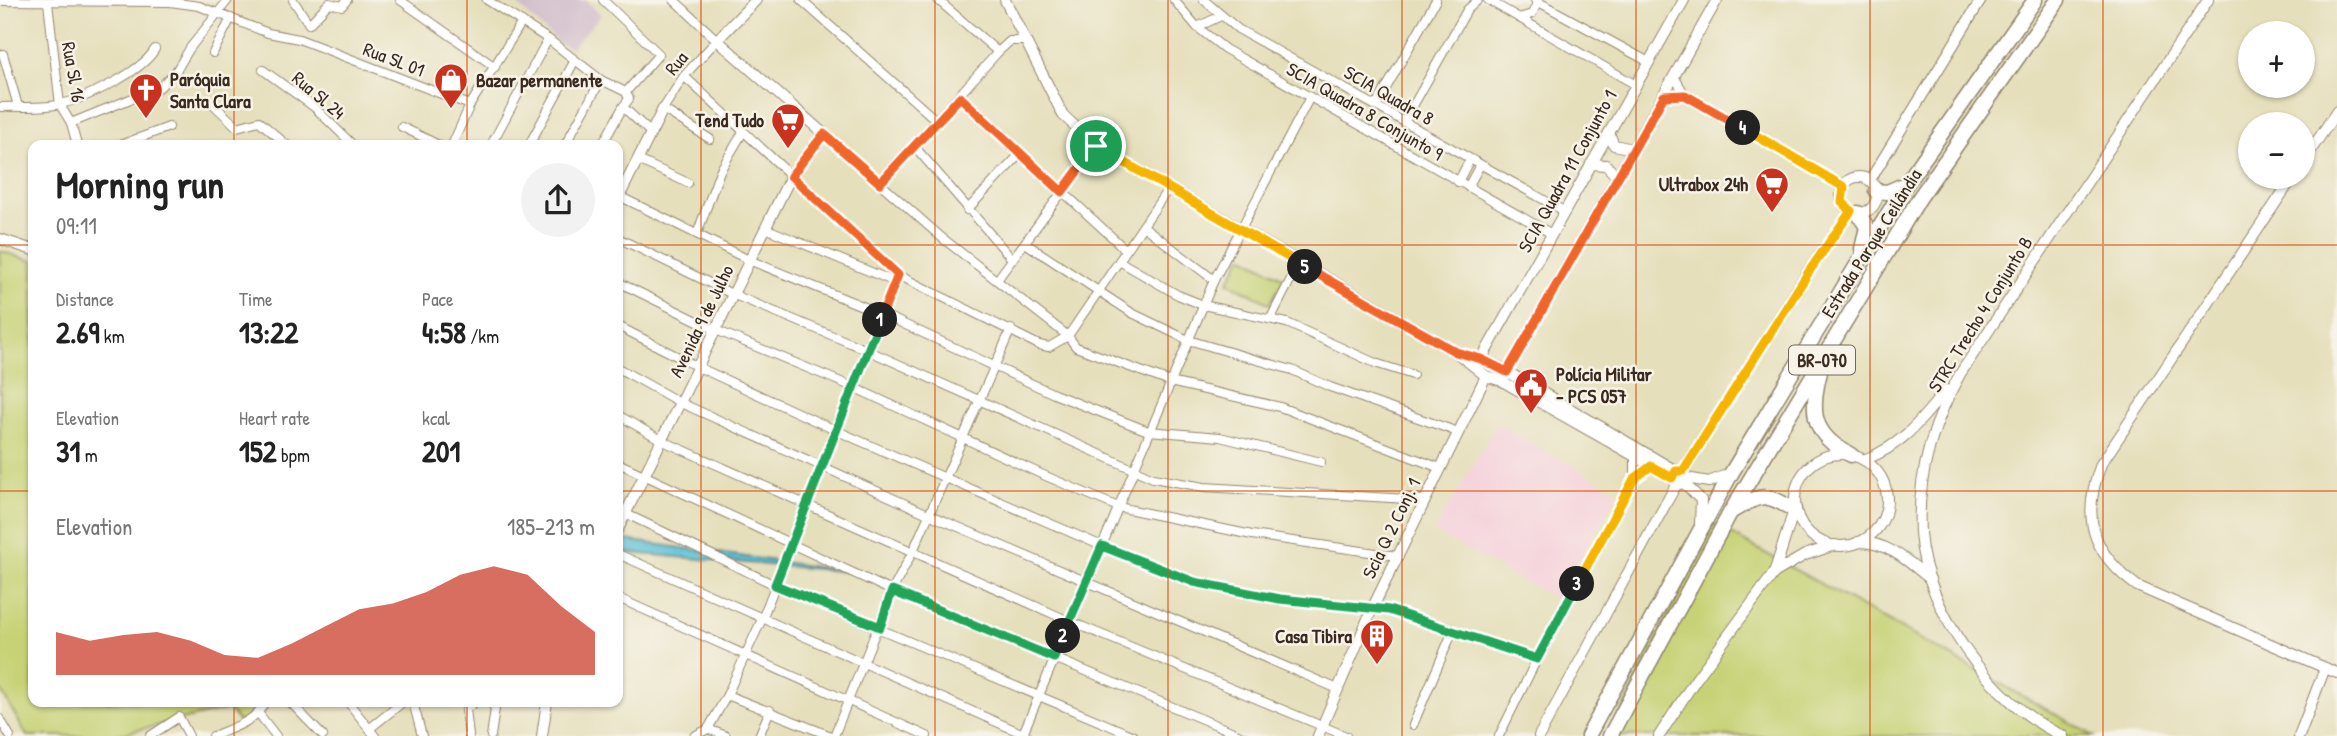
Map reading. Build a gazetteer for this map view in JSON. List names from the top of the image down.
{
  "streets": {
    "highway": ["Estrada Parque Ceilândia", "BR-070"],
    "street": [
      "Rua SL 01",
      "Rua",
      "Rua Sl 16",
      "Rua Sl 24",
      "SCIA Quadra 8",
      "SCIA Quadra 8 Conjunto 9",
      "SCIA Quadra 11 Conjunto 1",
      "STRC Trecho 4 Conjunto B",
      "Avenida 9 de Julho",
      "Scia Q 2 Conj. 1"
    ]
  },
  "crossings": [
    ["Rua SL 01", "Rua Sl 16"],
    ["SCIA Quadra 8", "SCIA Quadra 11 Conjunto 1"],
    ["SCIA Quadra 8 Conjunto 9", "SCIA Quadra 11 Conjunto 1"]
  ],
  "places": {
    "shop": ["Bazar permanente"],
    "church": ["Paróquia Santa Clara"],
    "supermarket": ["Tend Tudo", "Ultrabox 24h"],
    "public building": ["Polícia Militar - PCS 057"],
    "building": ["Casa Tibira"]
  },
  "page": {
    "map_buttons": ["+", "−"],
    "pins": [
      "4",
      "5",
      "1",
      "3",
      "2"
    ],
    "heading": ["Morning run", "09:11"],
    "stats": [
      ["Distance", "2.69 km"],
      ["Time", "13:22"],
      ["Pace", "4:58 /km"],
      ["Elevation", "31 m"],
      ["Heart rate", "152 bpm"],
      ["kcal", "201"]
    ],
    "chart": ["Elevation", "185–213 m"]
  }
}
